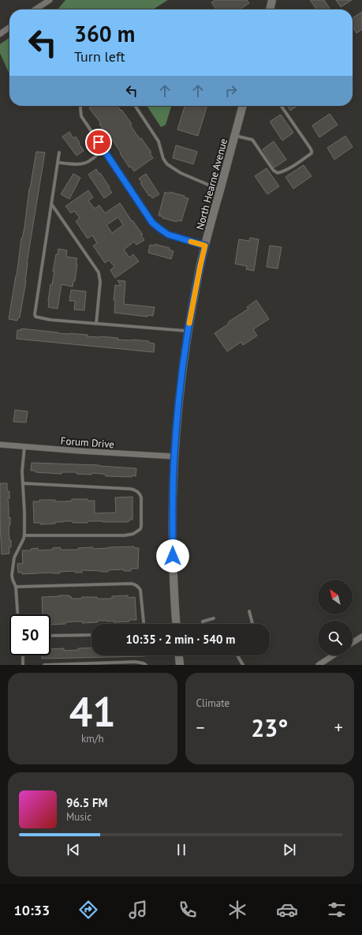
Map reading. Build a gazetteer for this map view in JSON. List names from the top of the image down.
{
  "streets": {
    "main road": ["North Hearne Avenue"],
    "street": ["Forum Drive"]
  },
  "crossings": [
    ["North Hearne Avenue", "Forum Drive"]
  ],
  "north": "top left",
  "page": {
    "turn": ["360 m", "Turn left"],
    "limit": "50",
    "trip": "10:35 · 2 min · 540 m",
    "tile": [
      ["41", "km/h"],
      "Climate"
    ],
    "heat": ["−", "23°", "+"],
    "song": ["96.5 FM", "Music"],
    "tabs": "10:33"
  }
}
